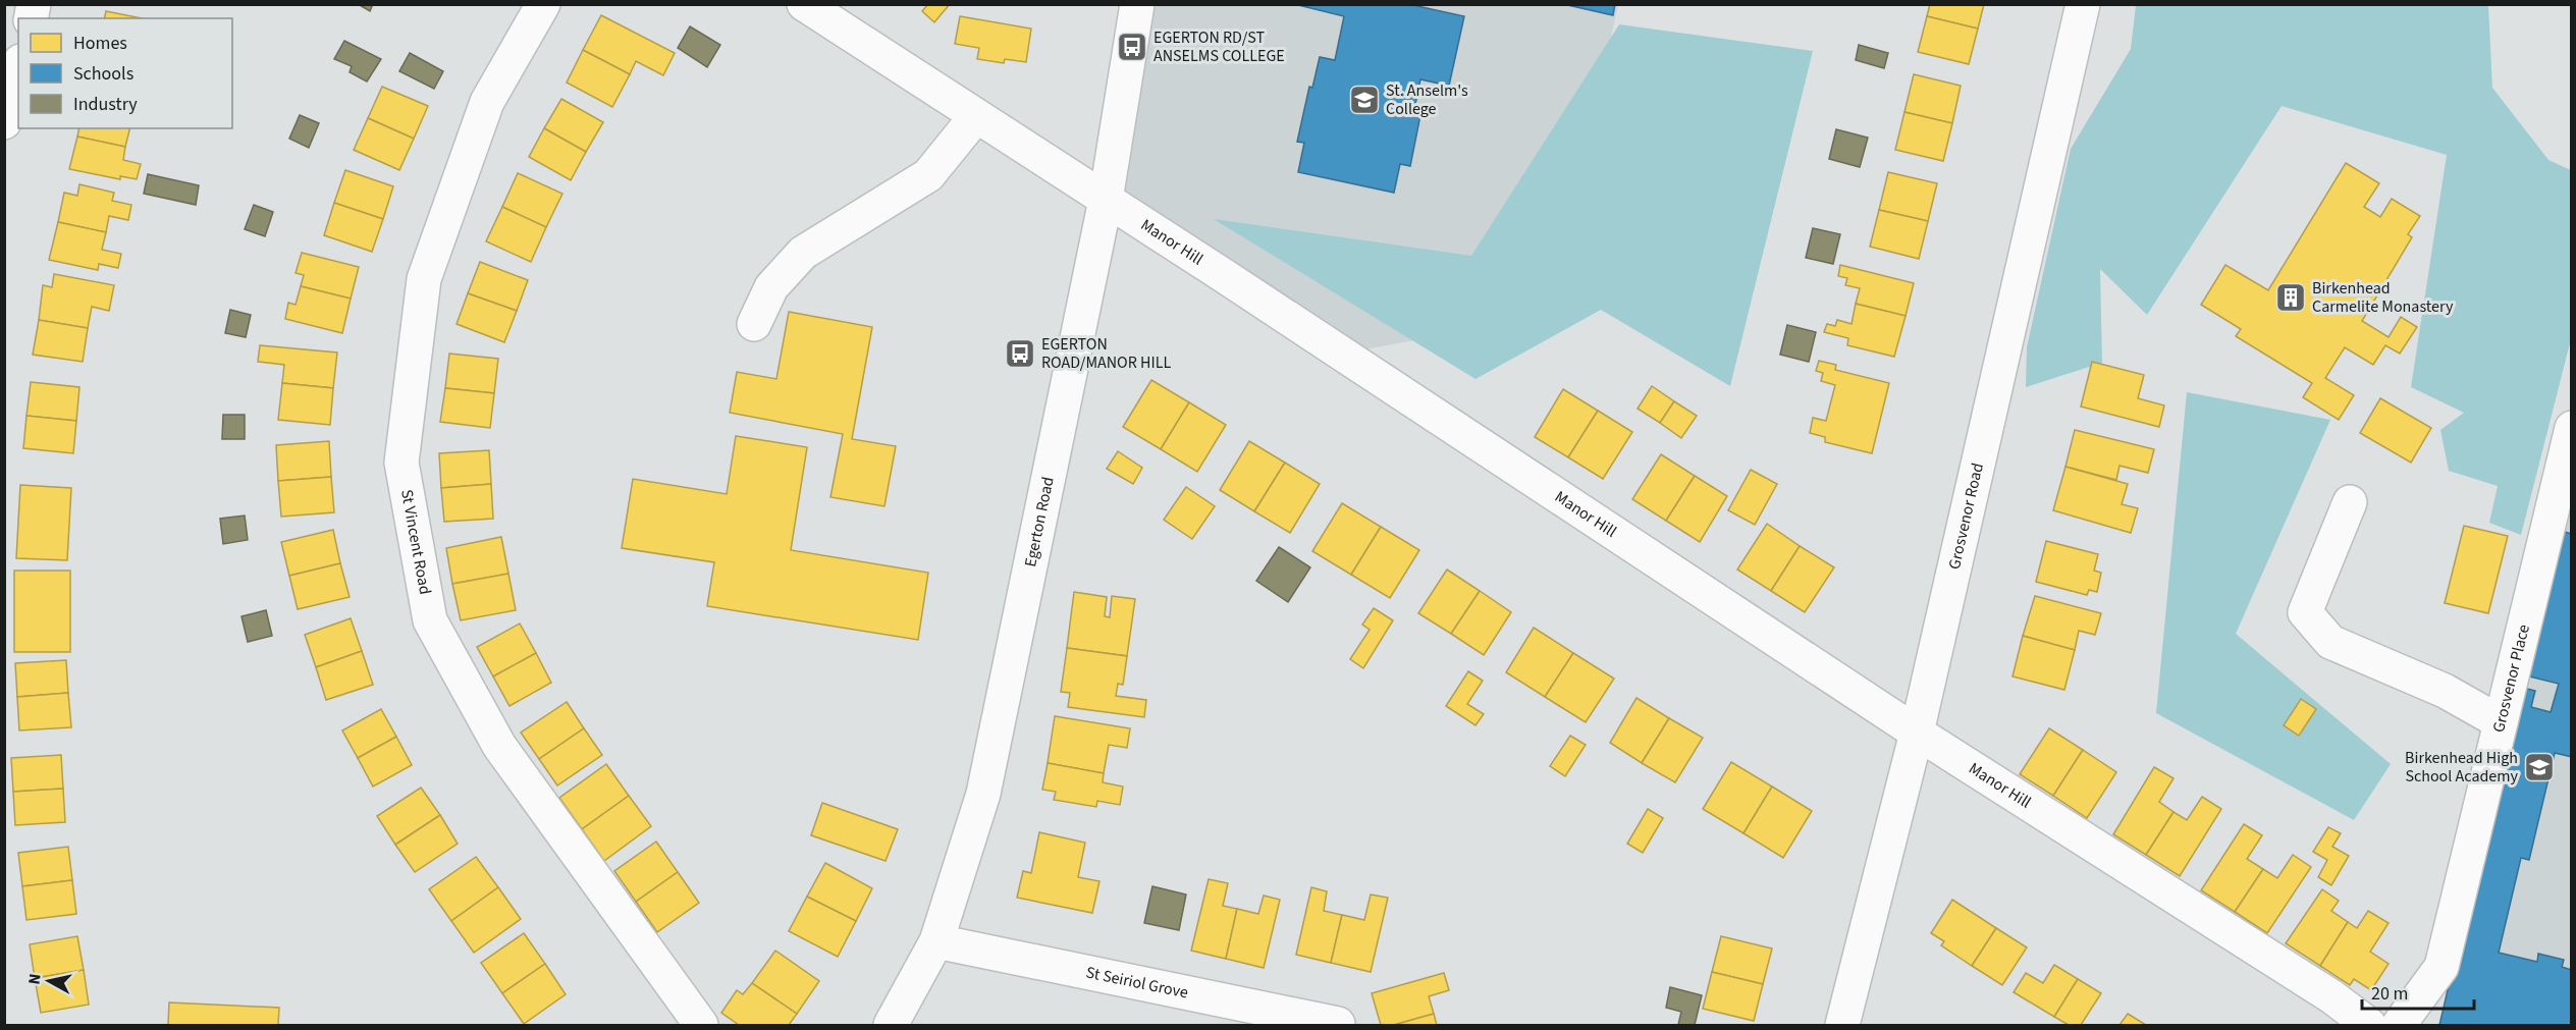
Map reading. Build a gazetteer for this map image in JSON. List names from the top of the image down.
{
  "streets": {
    "street": [
      "Manor Hill",
      "Grosvenor Road",
      "Egerton Road",
      "St Vincent Road",
      "Grosvenor Place",
      "St Seiriol Grove"
    ]
  },
  "crossings": [
    ["Manor Hill", "Grosvenor Road"],
    ["Manor Hill", "Egerton Road"],
    ["Egerton Road", "St Seiriol Grove"]
  ],
  "places": {
    "bus stop": ["EGERTON RD/ST ANSELMS COLLEGE", "EGERTON ROAD/MANOR HILL"],
    "school or university": ["St. Anselm's College", "Birkenhead High School Academy"],
    "building": ["Birkenhead Carmelite Monastery"]
  },
  "legend": ["Homes", "Schools", "Industry"],
  "scale_bar": "20 m",
  "north": "left"
}
